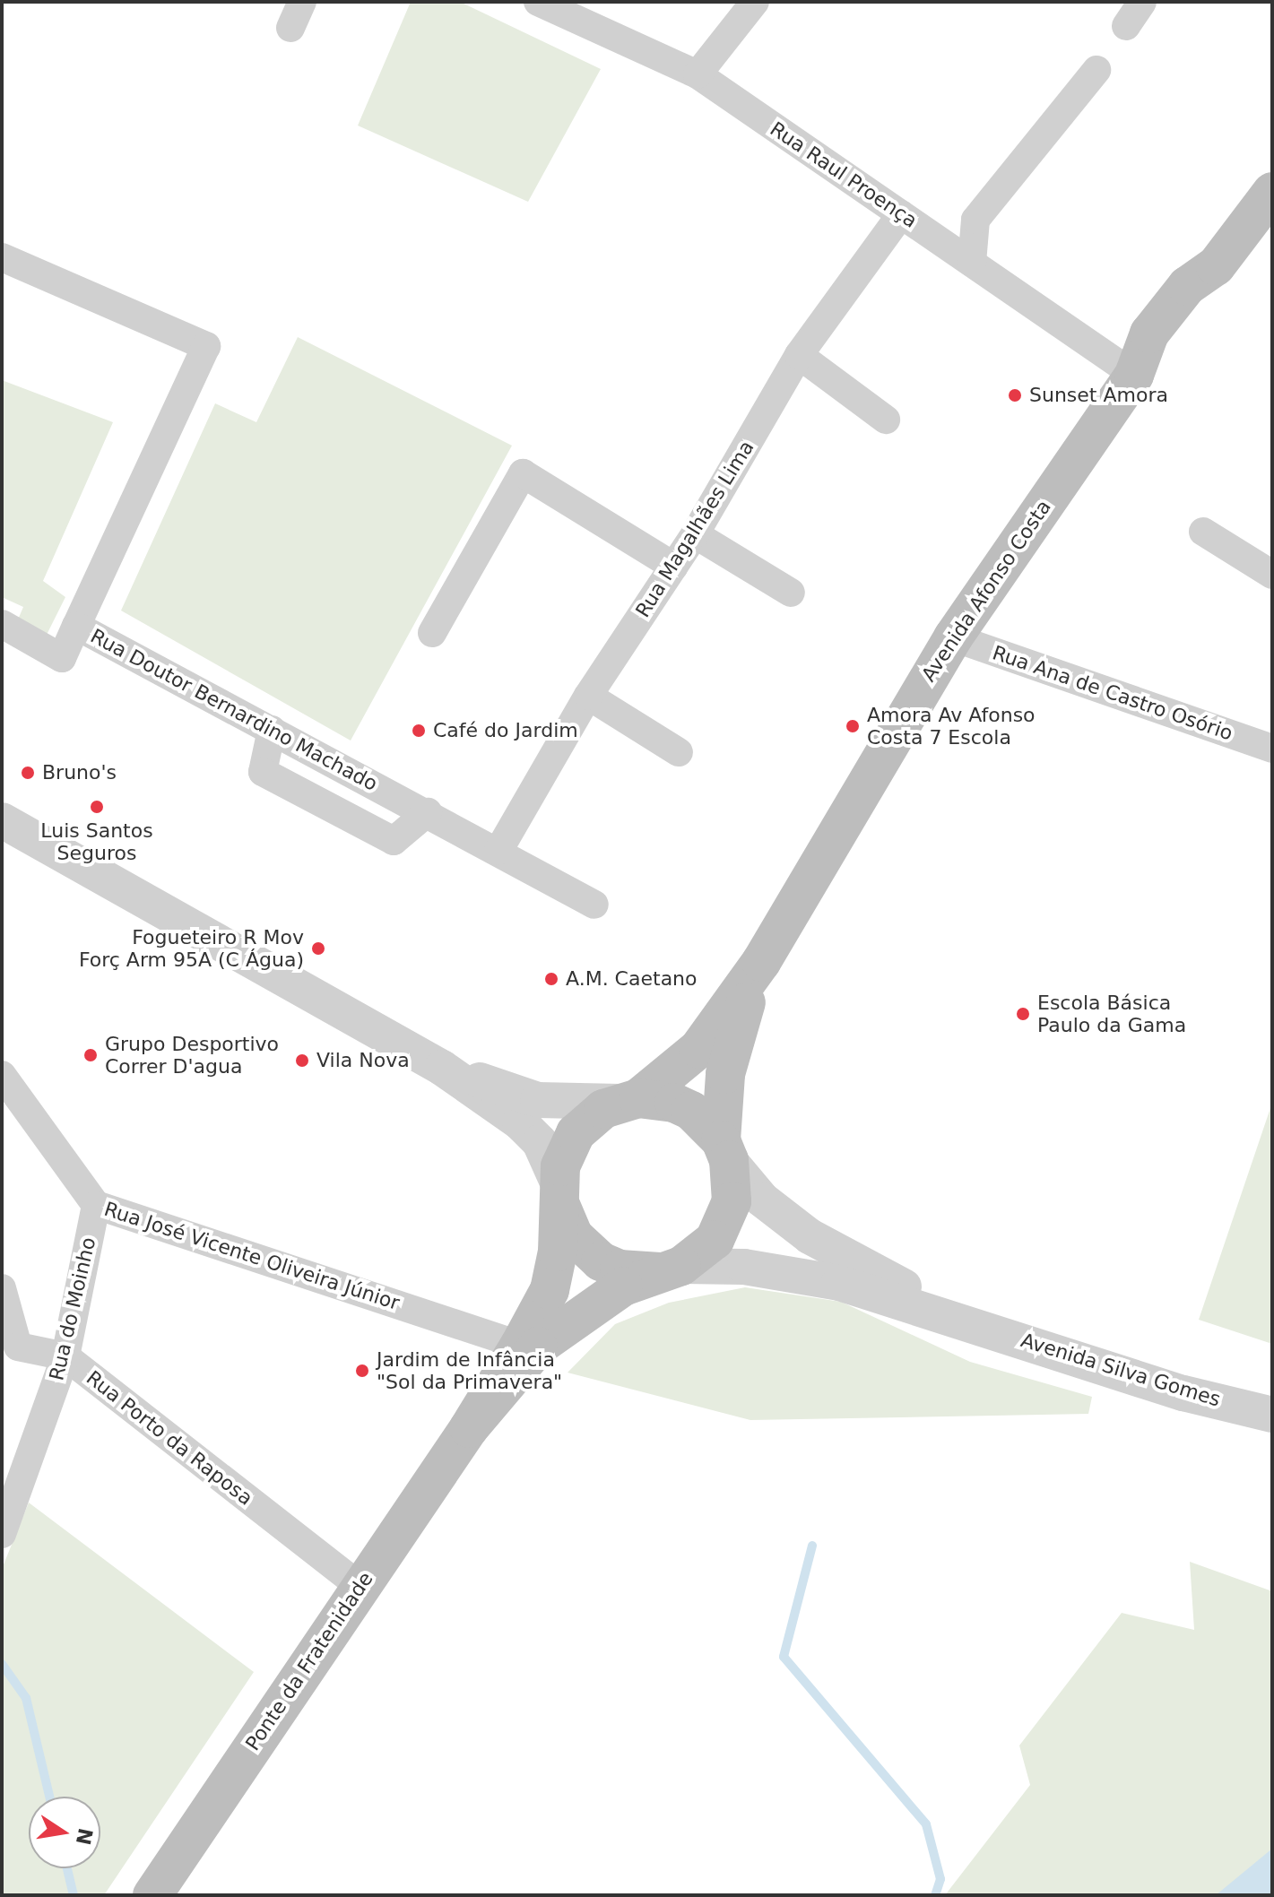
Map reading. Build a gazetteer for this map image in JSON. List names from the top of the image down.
{
  "streets": {
    "main road": ["Avenida Afonso Costa", "Ponte da Fratenidade"],
    "street": [
      "Rua Raul Proença",
      "Rua Magalhães Lima",
      "Rua Ana de Castro Osório",
      "Rua Doutor Bernardino Machado",
      "Rua José Vicente Oliveira Júnior",
      "Rua do Moinho",
      "Avenida Silva Gomes",
      "Rua Porto da Raposa"
    ]
  },
  "crossings": [
    ["Rua Raul Proença", "Rua Magalhães Lima"],
    ["Rua Raul Proença", "Avenida Afonso Costa"],
    ["Rua Magalhães Lima", "Rua Doutor Bernardino Machado"],
    ["Avenida Afonso Costa", "Rua Ana de Castro Osório"],
    ["Rua José Vicente Oliveira Júnior", "Rua do Moinho"],
    ["Rua do Moinho", "Rua Porto da Raposa"],
    ["Rua Porto da Raposa", "Ponte da Fratenidade"]
  ],
  "places": [
    "Sunset Amora",
    "Amora Av Afonso Costa 7 Escola",
    "Café do Jardim",
    "Bruno's",
    "Luis Santos Seguros",
    "Fogueteiro R Mov Forç Arm 95A (C Água)",
    "A.M. Caetano",
    "Escola Básica Paulo da Gama",
    "Grupo Desportivo Correr D'agua",
    "Vila Nova",
    "Jardim de Infância \"Sol da Primavera\""
  ],
  "north": "right"
}
